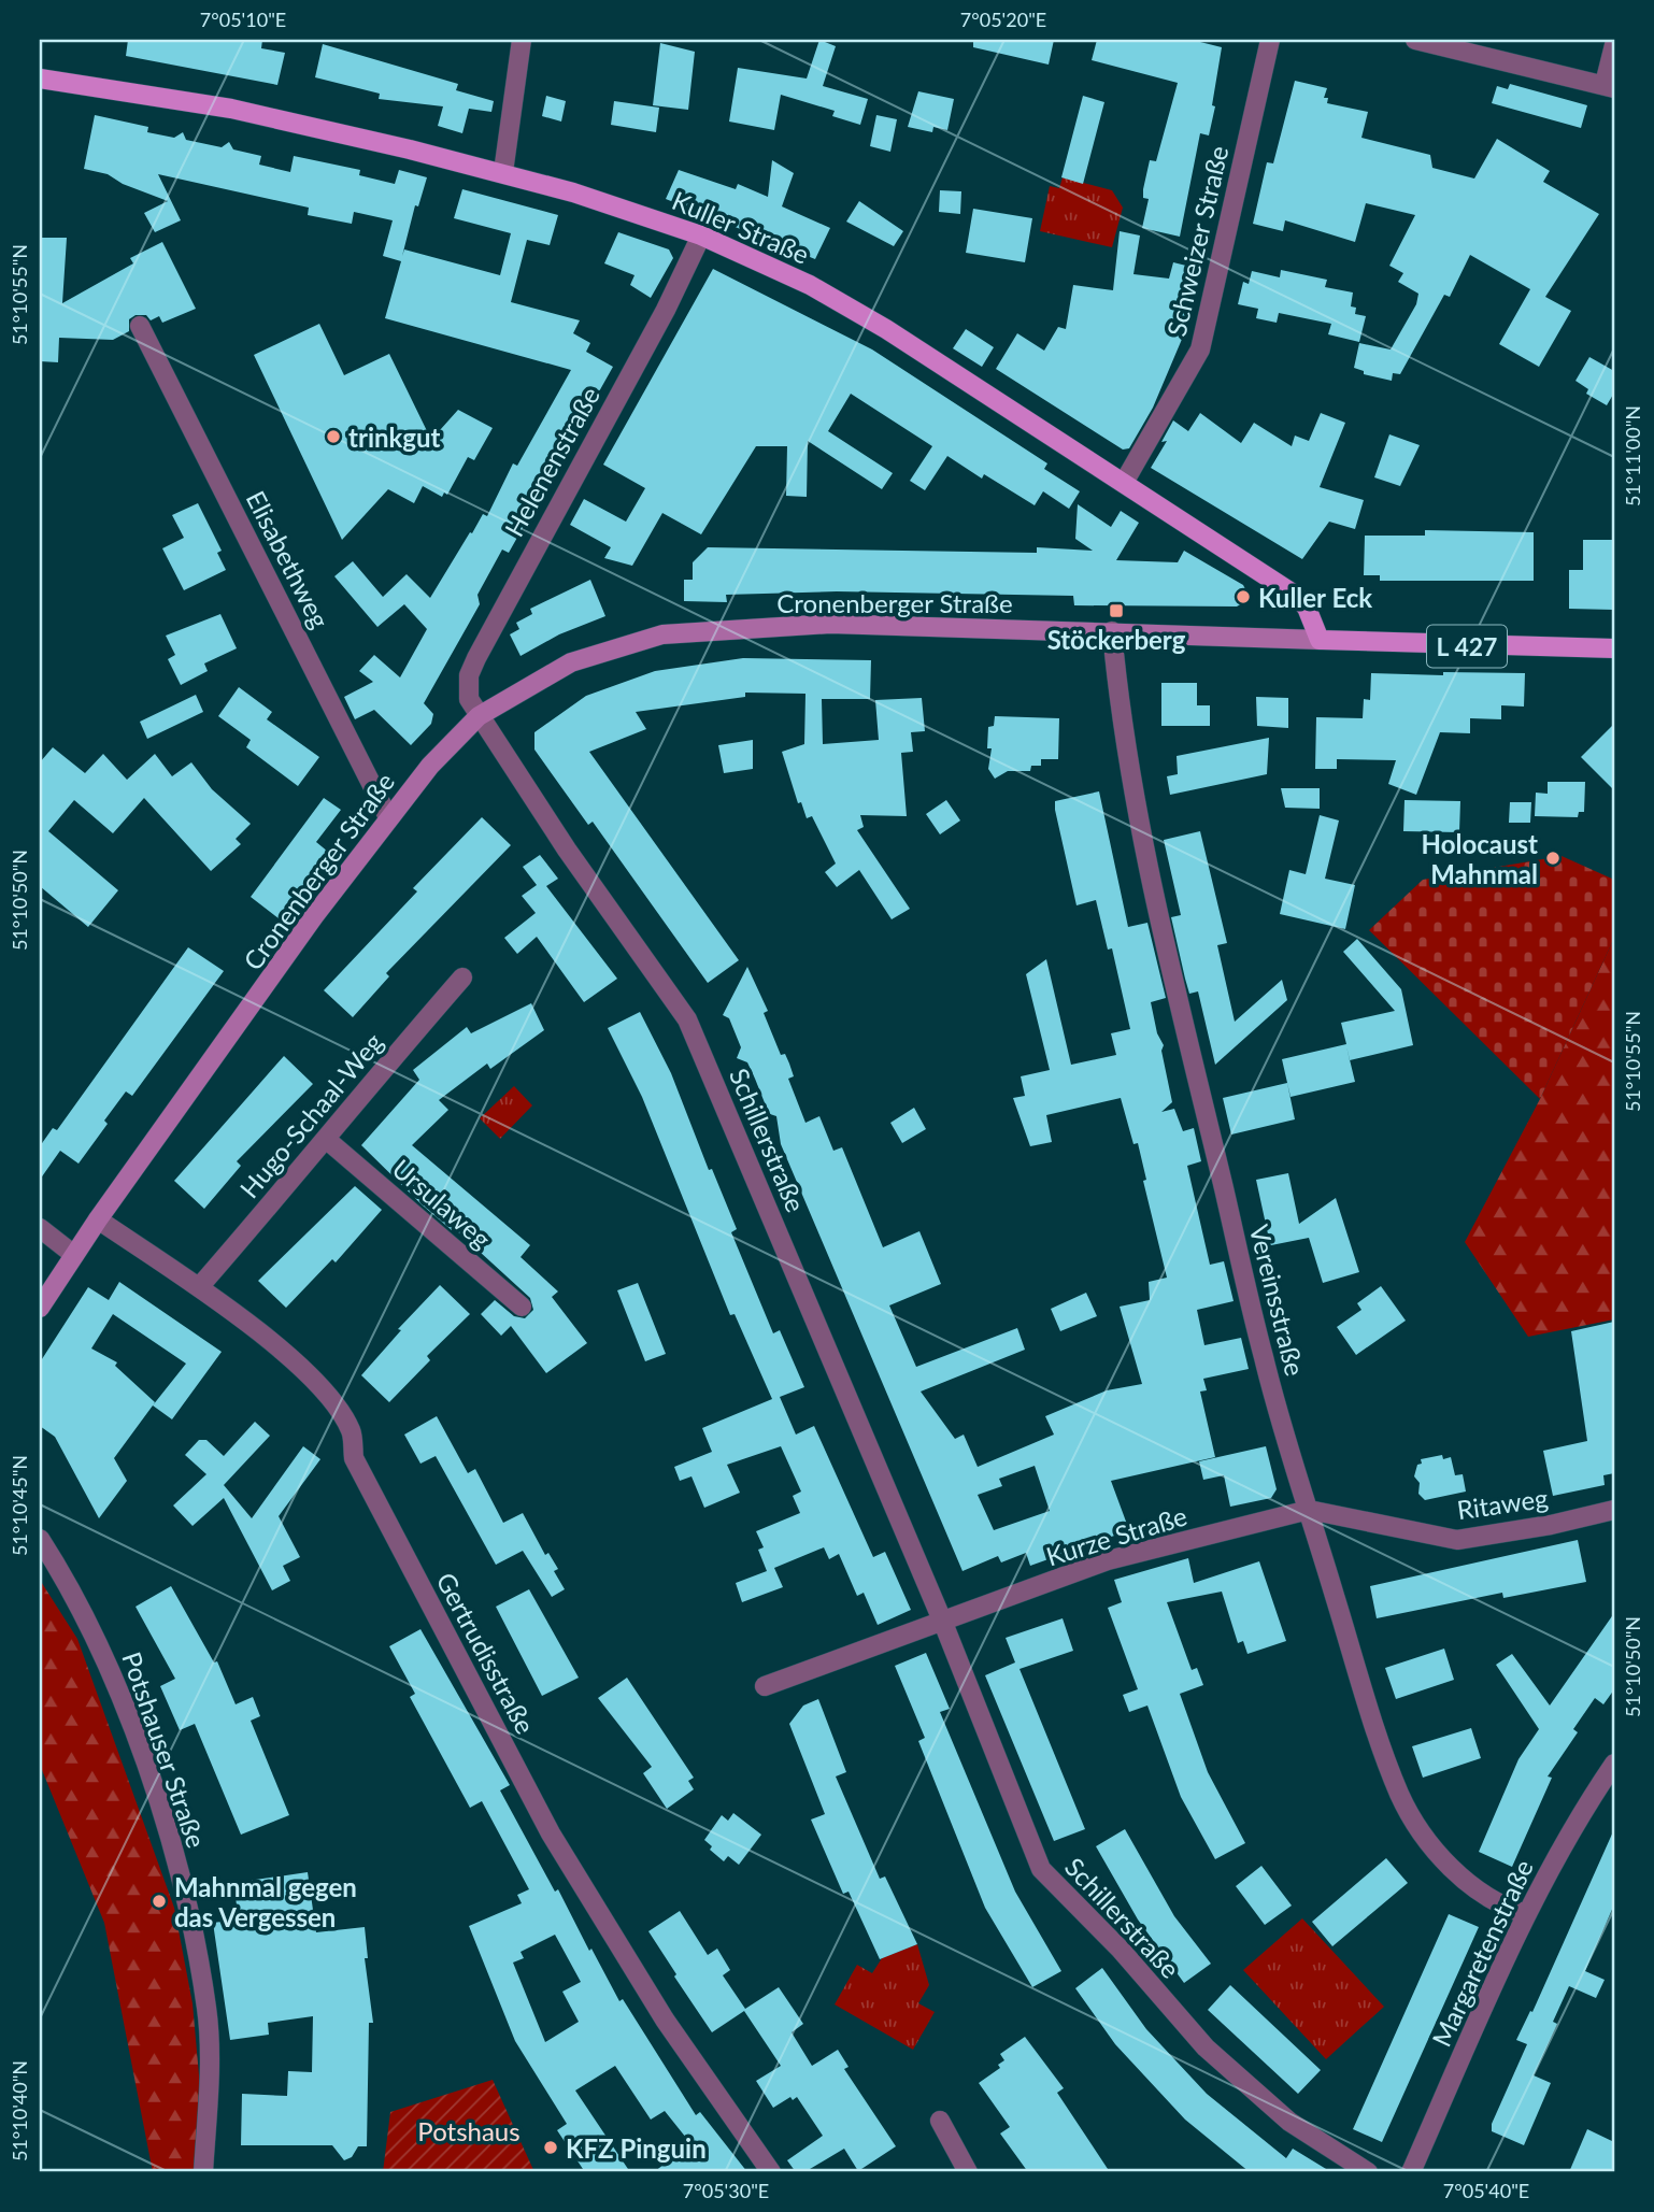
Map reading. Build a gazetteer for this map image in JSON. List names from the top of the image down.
{
  "streets": {
    "main road": ["Kuller Straße", "Cronenberger Straße", "L 427"],
    "street": [
      "Schweizer Straße",
      "Helenenstraße",
      "Elisabethweg",
      "Hugo-Schaal-Weg",
      "Schillerstraße",
      "Ursulaweg",
      "Vereinsstraße",
      "Ritaweg",
      "Kurze Straße",
      "Gertrudisstraße",
      "Potshauser Straße",
      "Margaretenstraße"
    ]
  },
  "crossings": [
    ["Kuller Straße", "Schweizer Straße"],
    ["Kuller Straße", "Helenenstraße"],
    ["Kuller Straße", "Cronenberger Straße"],
    ["Helenenstraße", "Cronenberger Straße"],
    ["Helenenstraße", "Schillerstraße"],
    ["Elisabethweg", "Cronenberger Straße"],
    ["Cronenberger Straße", "Schillerstraße"],
    ["Cronenberger Straße", "Vereinsstraße"],
    ["Cronenberger Straße", "Gertrudisstraße"],
    ["Hugo-Schaal-Weg", "Ursulaweg"],
    ["Hugo-Schaal-Weg", "Gertrudisstraße"],
    ["Schillerstraße", "Kurze Straße"],
    ["Vereinsstraße", "Ritaweg"],
    ["Vereinsstraße", "Kurze Straße"],
    ["Vereinsstraße", "Margaretenstraße"],
    ["Ritaweg", "Kurze Straße"]
  ],
  "parks": ["Potshaus"],
  "places": {
    "other": [
      "trinkgut",
      "Kuller Eck",
      "Holocaust Mahnmal",
      "Mahnmal gegen das Vergessen",
      "KFZ Pinguin"
    ],
    "transit": ["Stöckerberg"]
  },
  "coordinates": [
    "7°05'10\"E",
    "7°05'20\"E",
    "51°10'55\"N",
    "51°11'00\"N",
    "51°10'50\"N",
    "51°10'45\"N",
    "51°10'40\"N",
    "7°05'30\"E",
    "7°05'40\"E"
  ]
}
